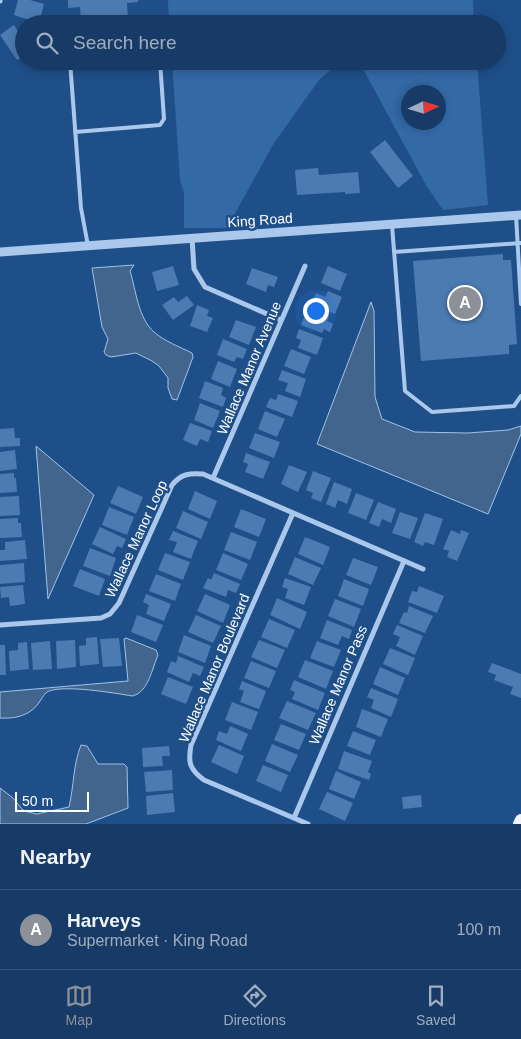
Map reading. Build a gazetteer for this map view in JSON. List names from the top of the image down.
{
  "streets": {
    "street": [
      "King Road",
      "Wallace Manor Avenue",
      "Wallace Manor Loop",
      "Wallace Manor Boulevard",
      "Wallace Manor Pass"
    ]
  },
  "crossings": [
    ["Wallace Manor Avenue", "Wallace Manor Loop"],
    ["Wallace Manor Loop", "Wallace Manor Boulevard"],
    ["Wallace Manor Loop", "Wallace Manor Pass"],
    ["Wallace Manor Boulevard", "Wallace Manor Pass"]
  ],
  "scale_bar": "50 m",
  "north": "right",
  "page": {
    "search": "Search here",
    "pins": "A",
    "scale": "50 m",
    "heading": "Nearby",
    "list": [
      {
        "mark": "A",
        "name": "Harveys",
        "note": "Supermarket · King Road",
        "value": "100 m"
      }
    ],
    "nav": ["Map", "Directions", "Saved"]
  }
}
